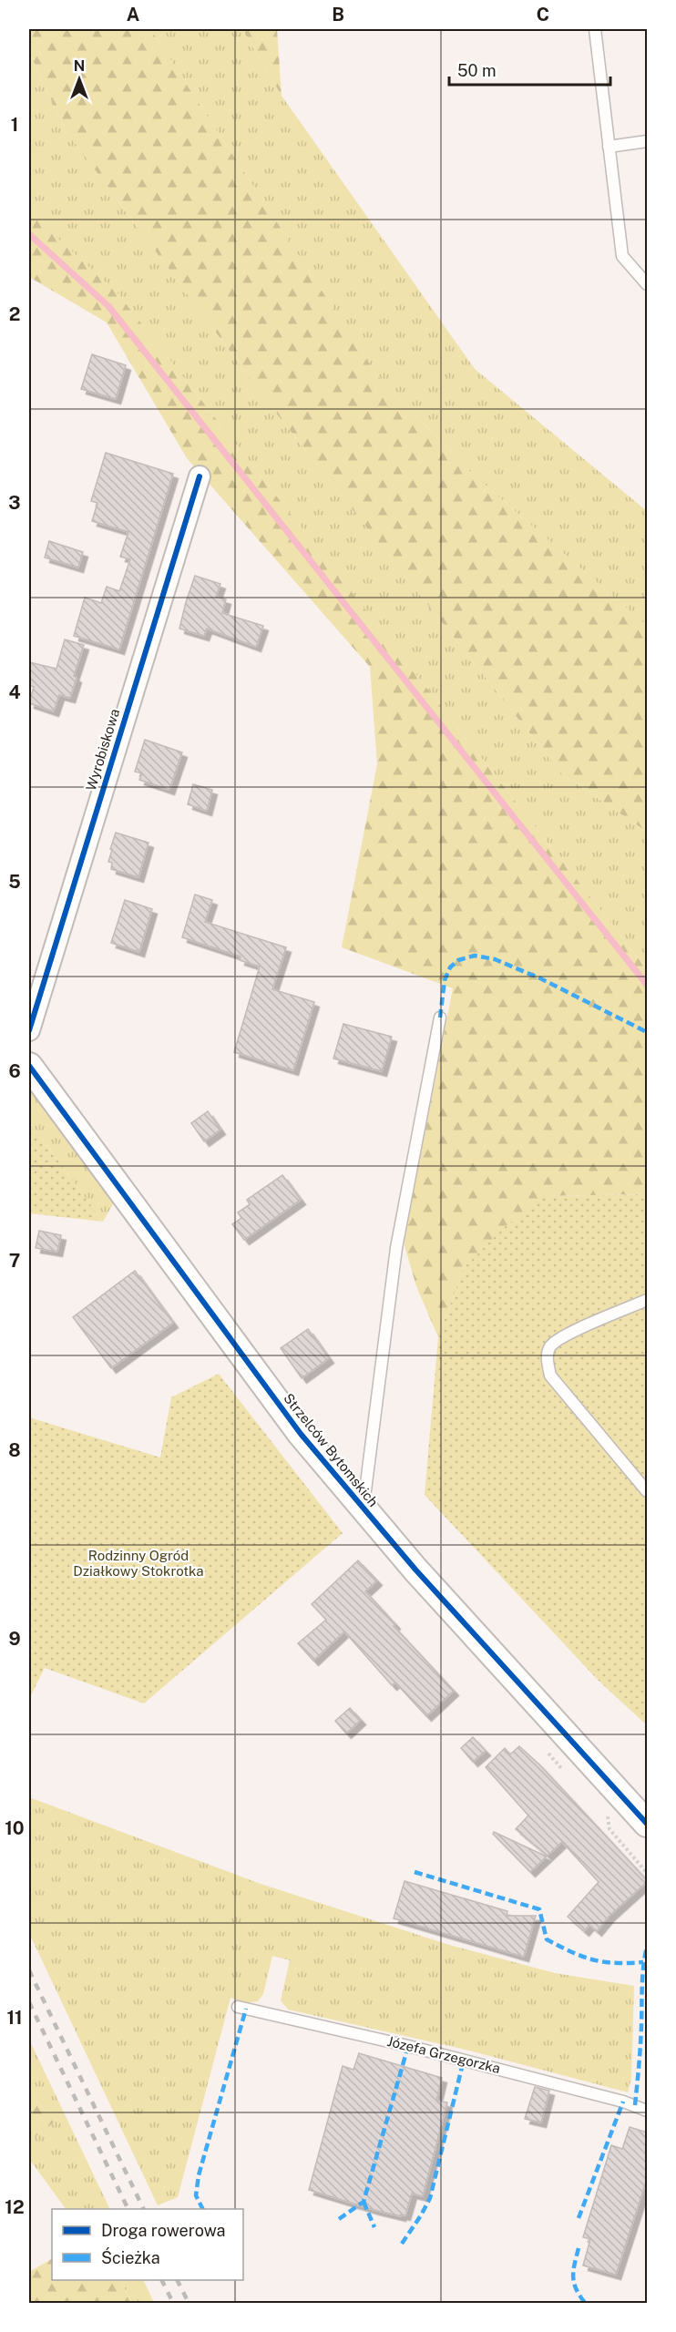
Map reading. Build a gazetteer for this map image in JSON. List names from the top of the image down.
{
  "streets": {
    "street": ["Wyrobiskowa", "Strzelców Bytomskich"],
    "lane": ["Józefa Grzegorzka"]
  },
  "parks": ["Rodzinny Ogród Działkowy Stokrotka"],
  "legend": ["Droga rowerowa", "Ścieżka"],
  "scale_bar": "50 m",
  "north": "top",
  "grid": {
    "columns": ["A", "B", "C"],
    "rows": [
      "1",
      "2",
      "3",
      "4",
      "5",
      "6",
      "7",
      "8",
      "9",
      "10",
      "11",
      "12"
    ]
  }
}
